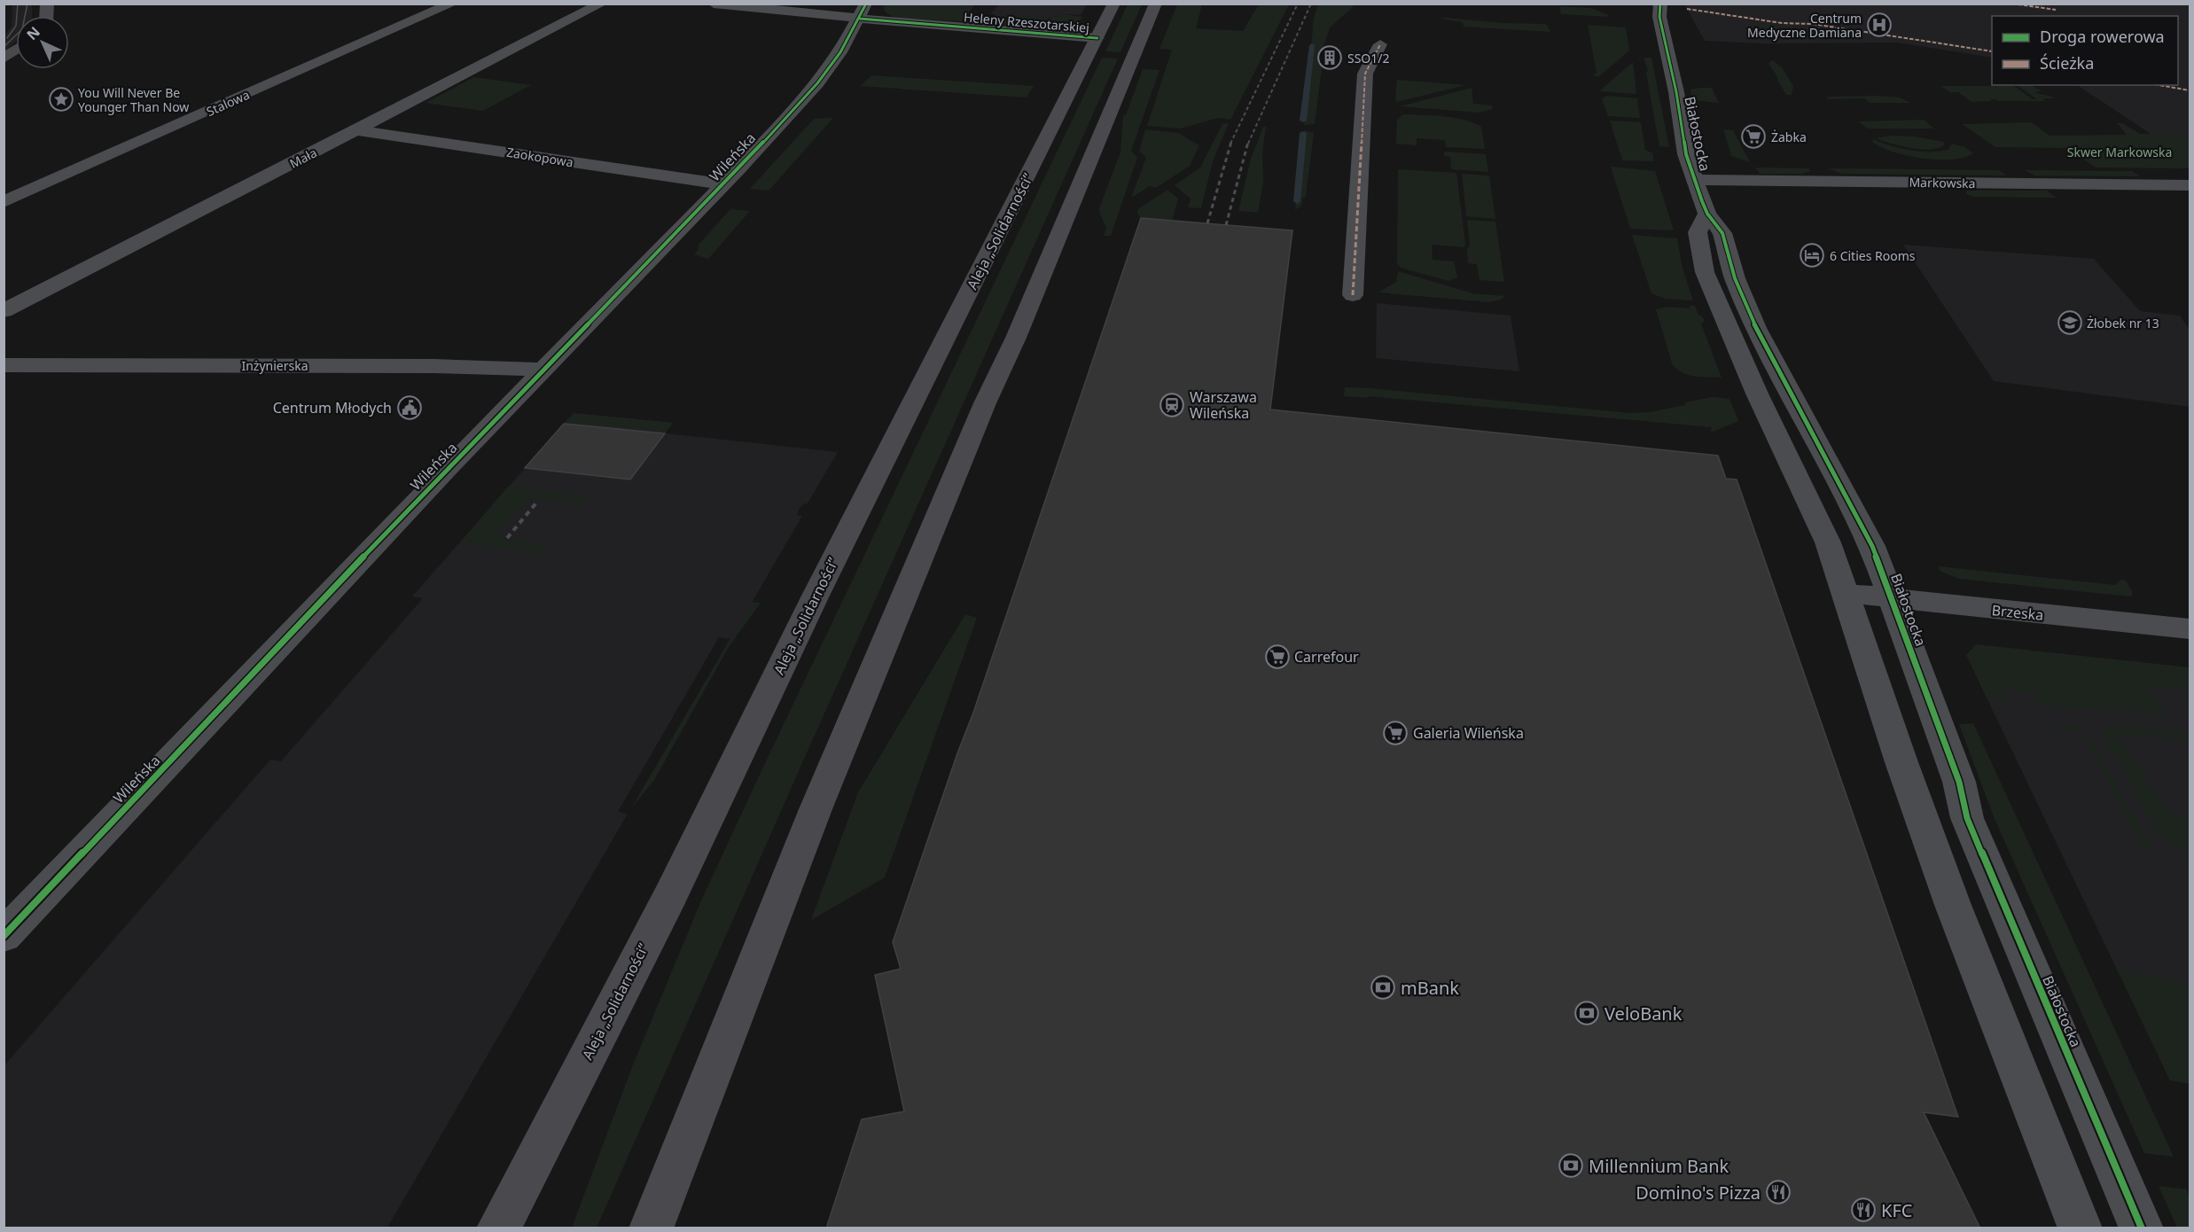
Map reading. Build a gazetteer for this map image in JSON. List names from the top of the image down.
{
  "streets": {
    "main road": ["Aleja „Solidarności”"],
    "street": [
      "Heleny Rzeszotarskiej",
      "Stalowa",
      "Białostocka",
      "Zaokopowa",
      "Wileńska",
      "Mała",
      "Markowska",
      "Inżynierska",
      "Brzeska"
    ]
  },
  "crossings": [
    ["Heleny Rzeszotarskiej", "Wileńska"],
    ["Heleny Rzeszotarskiej", "Aleja „Solidarności”"],
    ["Białostocka", "Markowska"],
    ["Białostocka", "Brzeska"],
    ["Zaokopowa", "Wileńska"],
    ["Zaokopowa", "Mała"],
    ["Wileńska", "Inżynierska"]
  ],
  "parks": ["Skwer Markowska"],
  "places": {
    "hospital": ["Centrum Medyczne Damiana"],
    "building": ["SSO1/2"],
    "place": ["You Will Never Be Younger Than Now"],
    "supermarket": ["Żabka", "Carrefour", "Galeria Wileńska"],
    "hotel": ["6 Cities Rooms"],
    "school or university": ["Żłobek nr 13"],
    "station": ["Warszawa Wileńska"],
    "public building": ["Centrum Młodych"],
    "bank": ["mBank", "VeloBank", "Millennium Bank"],
    "restaurant": ["Domino's Pizza", "KFC"]
  },
  "legend": ["Droga rowerowa", "Ścieżka"],
  "north": "top left"
}
